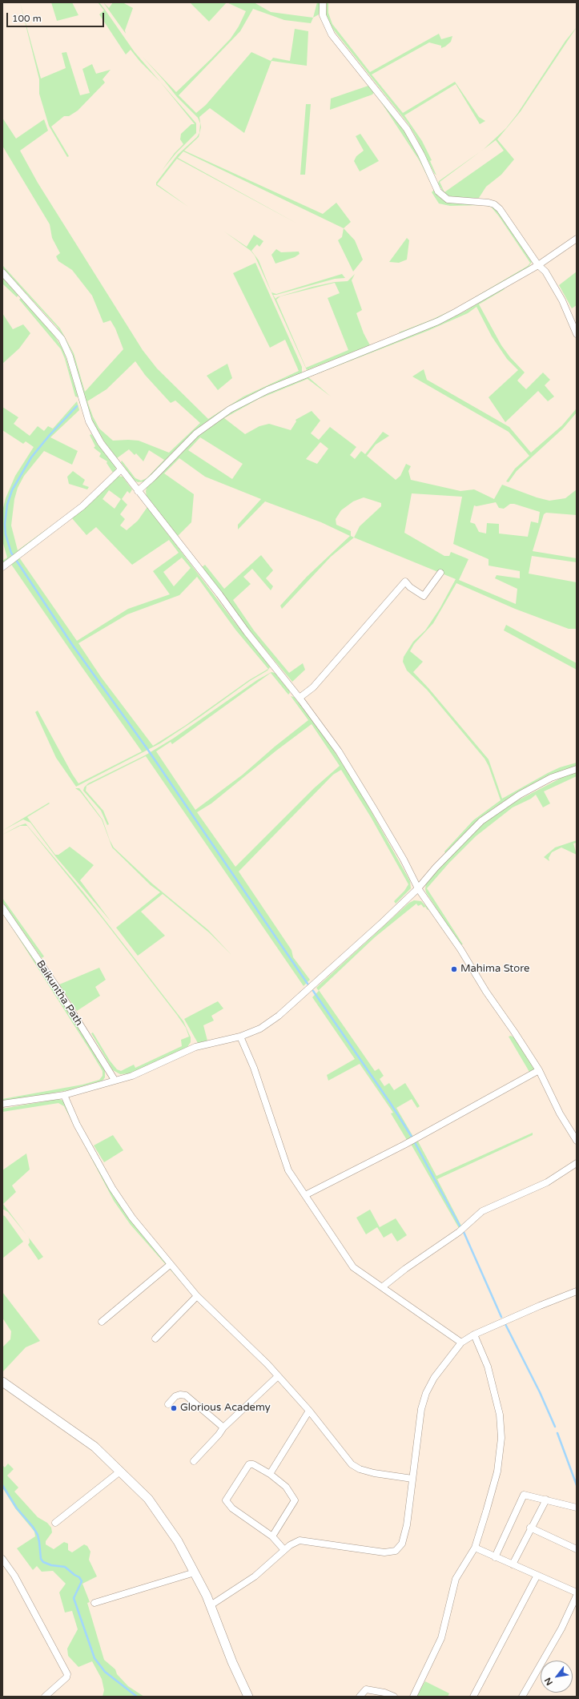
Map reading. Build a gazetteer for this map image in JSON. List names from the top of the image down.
{
  "streets": {
    "street": ["Baikuntha Path"]
  },
  "places": ["Mahima Store", "Glorious Academy"],
  "scale_bar": "100 m",
  "north": "bottom left"
}
